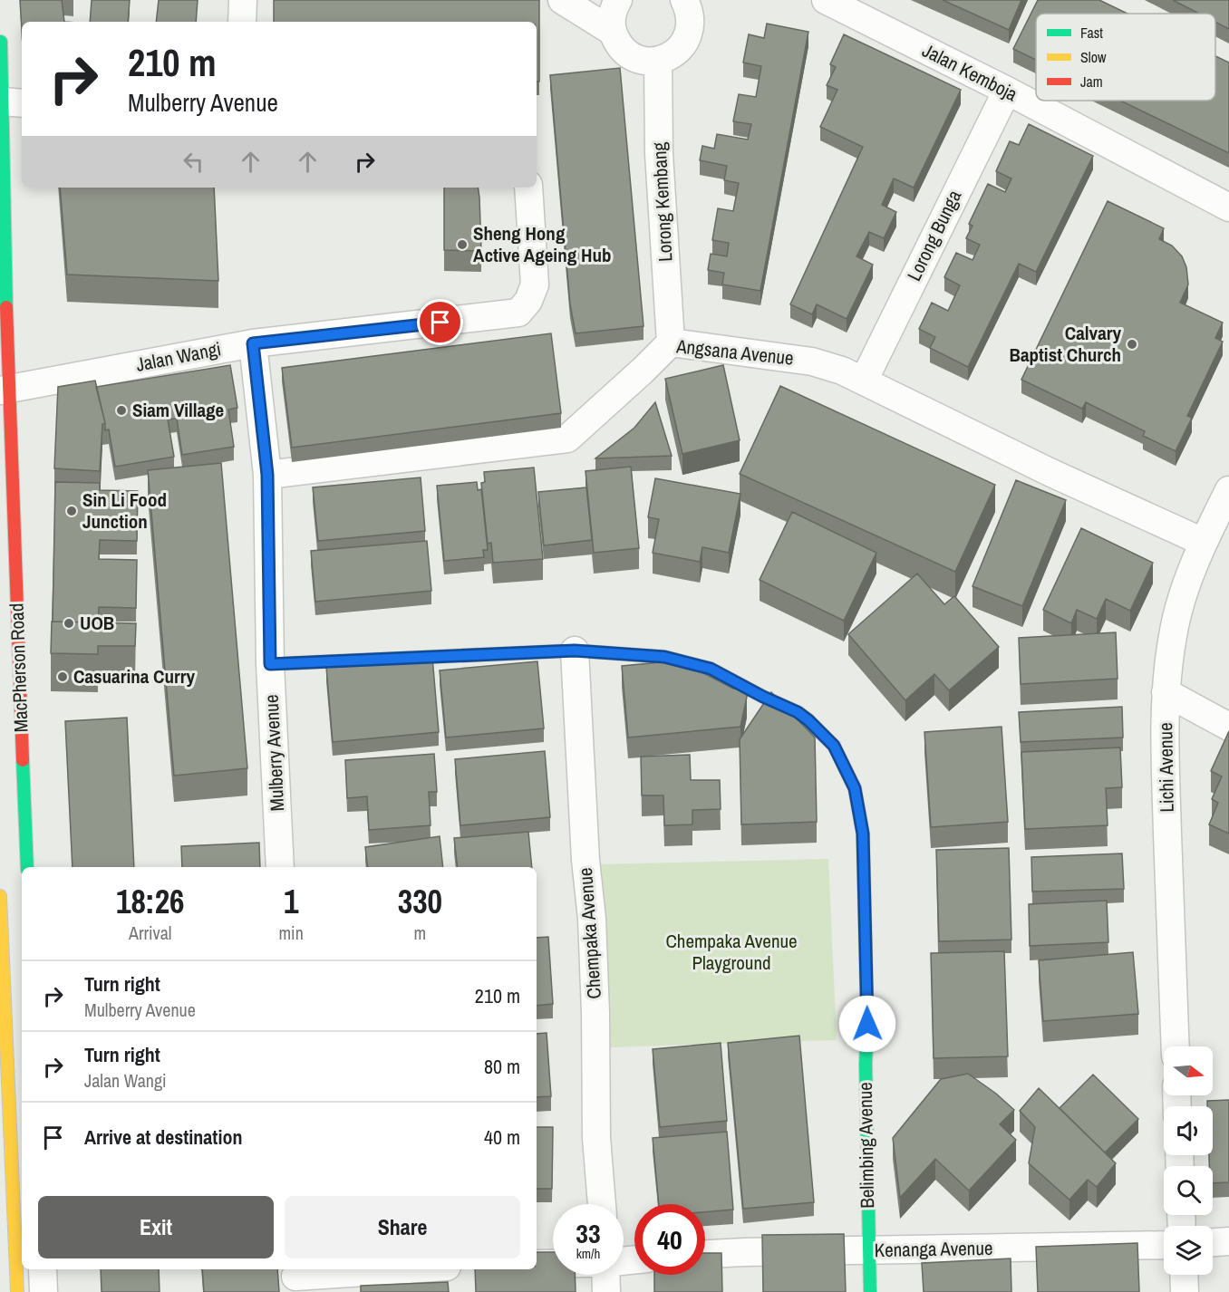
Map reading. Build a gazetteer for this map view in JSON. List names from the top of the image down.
{
  "streets": {
    "street": [
      "Jalan Kemboja",
      "Lorong Kembang",
      "Lorong Bunga",
      "Angsana Avenue",
      "Jalan Wangi",
      "MacPherson Road",
      "Mulberry Avenue",
      "Lichi Avenue",
      "Chempaka Avenue",
      "Belimbing Avenue",
      "Kenanga Avenue"
    ]
  },
  "crossings": [
    ["Jalan Kemboja", "Lorong Bunga"],
    ["Lorong Kembang", "Angsana Avenue"],
    ["Lorong Bunga", "Angsana Avenue"],
    ["Angsana Avenue", "Mulberry Avenue"],
    ["Angsana Avenue", "Lichi Avenue"],
    ["Jalan Wangi", "MacPherson Road"],
    ["Jalan Wangi", "Mulberry Avenue"],
    ["Mulberry Avenue", "Belimbing Avenue"],
    ["Chempaka Avenue", "Belimbing Avenue"],
    ["Belimbing Avenue", "Kenanga Avenue"]
  ],
  "parks": ["Chempaka Avenue Playground"],
  "places": [
    "Sheng Hong Active Ageing Hub",
    "Calvary Baptist Church",
    "Siam Village",
    "Sin Li Food Junction",
    "UOB",
    "Casuarina Curry"
  ],
  "legend": ["Fast", "Slow", "Jam"],
  "north": "right",
  "page": {
    "turn": ["210 m", "Mulberry Avenue"],
    "eta": [
      "18:26",
      "Arrival",
      "1",
      "min",
      "330",
      "m"
    ],
    "list": [
      {
        "name": "Turn right",
        "note": "Mulberry Avenue",
        "value": "210 m"
      },
      {
        "name": "Turn right",
        "note": "Jalan Wangi",
        "value": "80 m"
      },
      {
        "name": "Arrive at destination",
        "value": "40 m"
      }
    ],
    "buttons": ["Exit", "Share"],
    "speed": "33 km/h",
    "limit": "40"
  }
}
